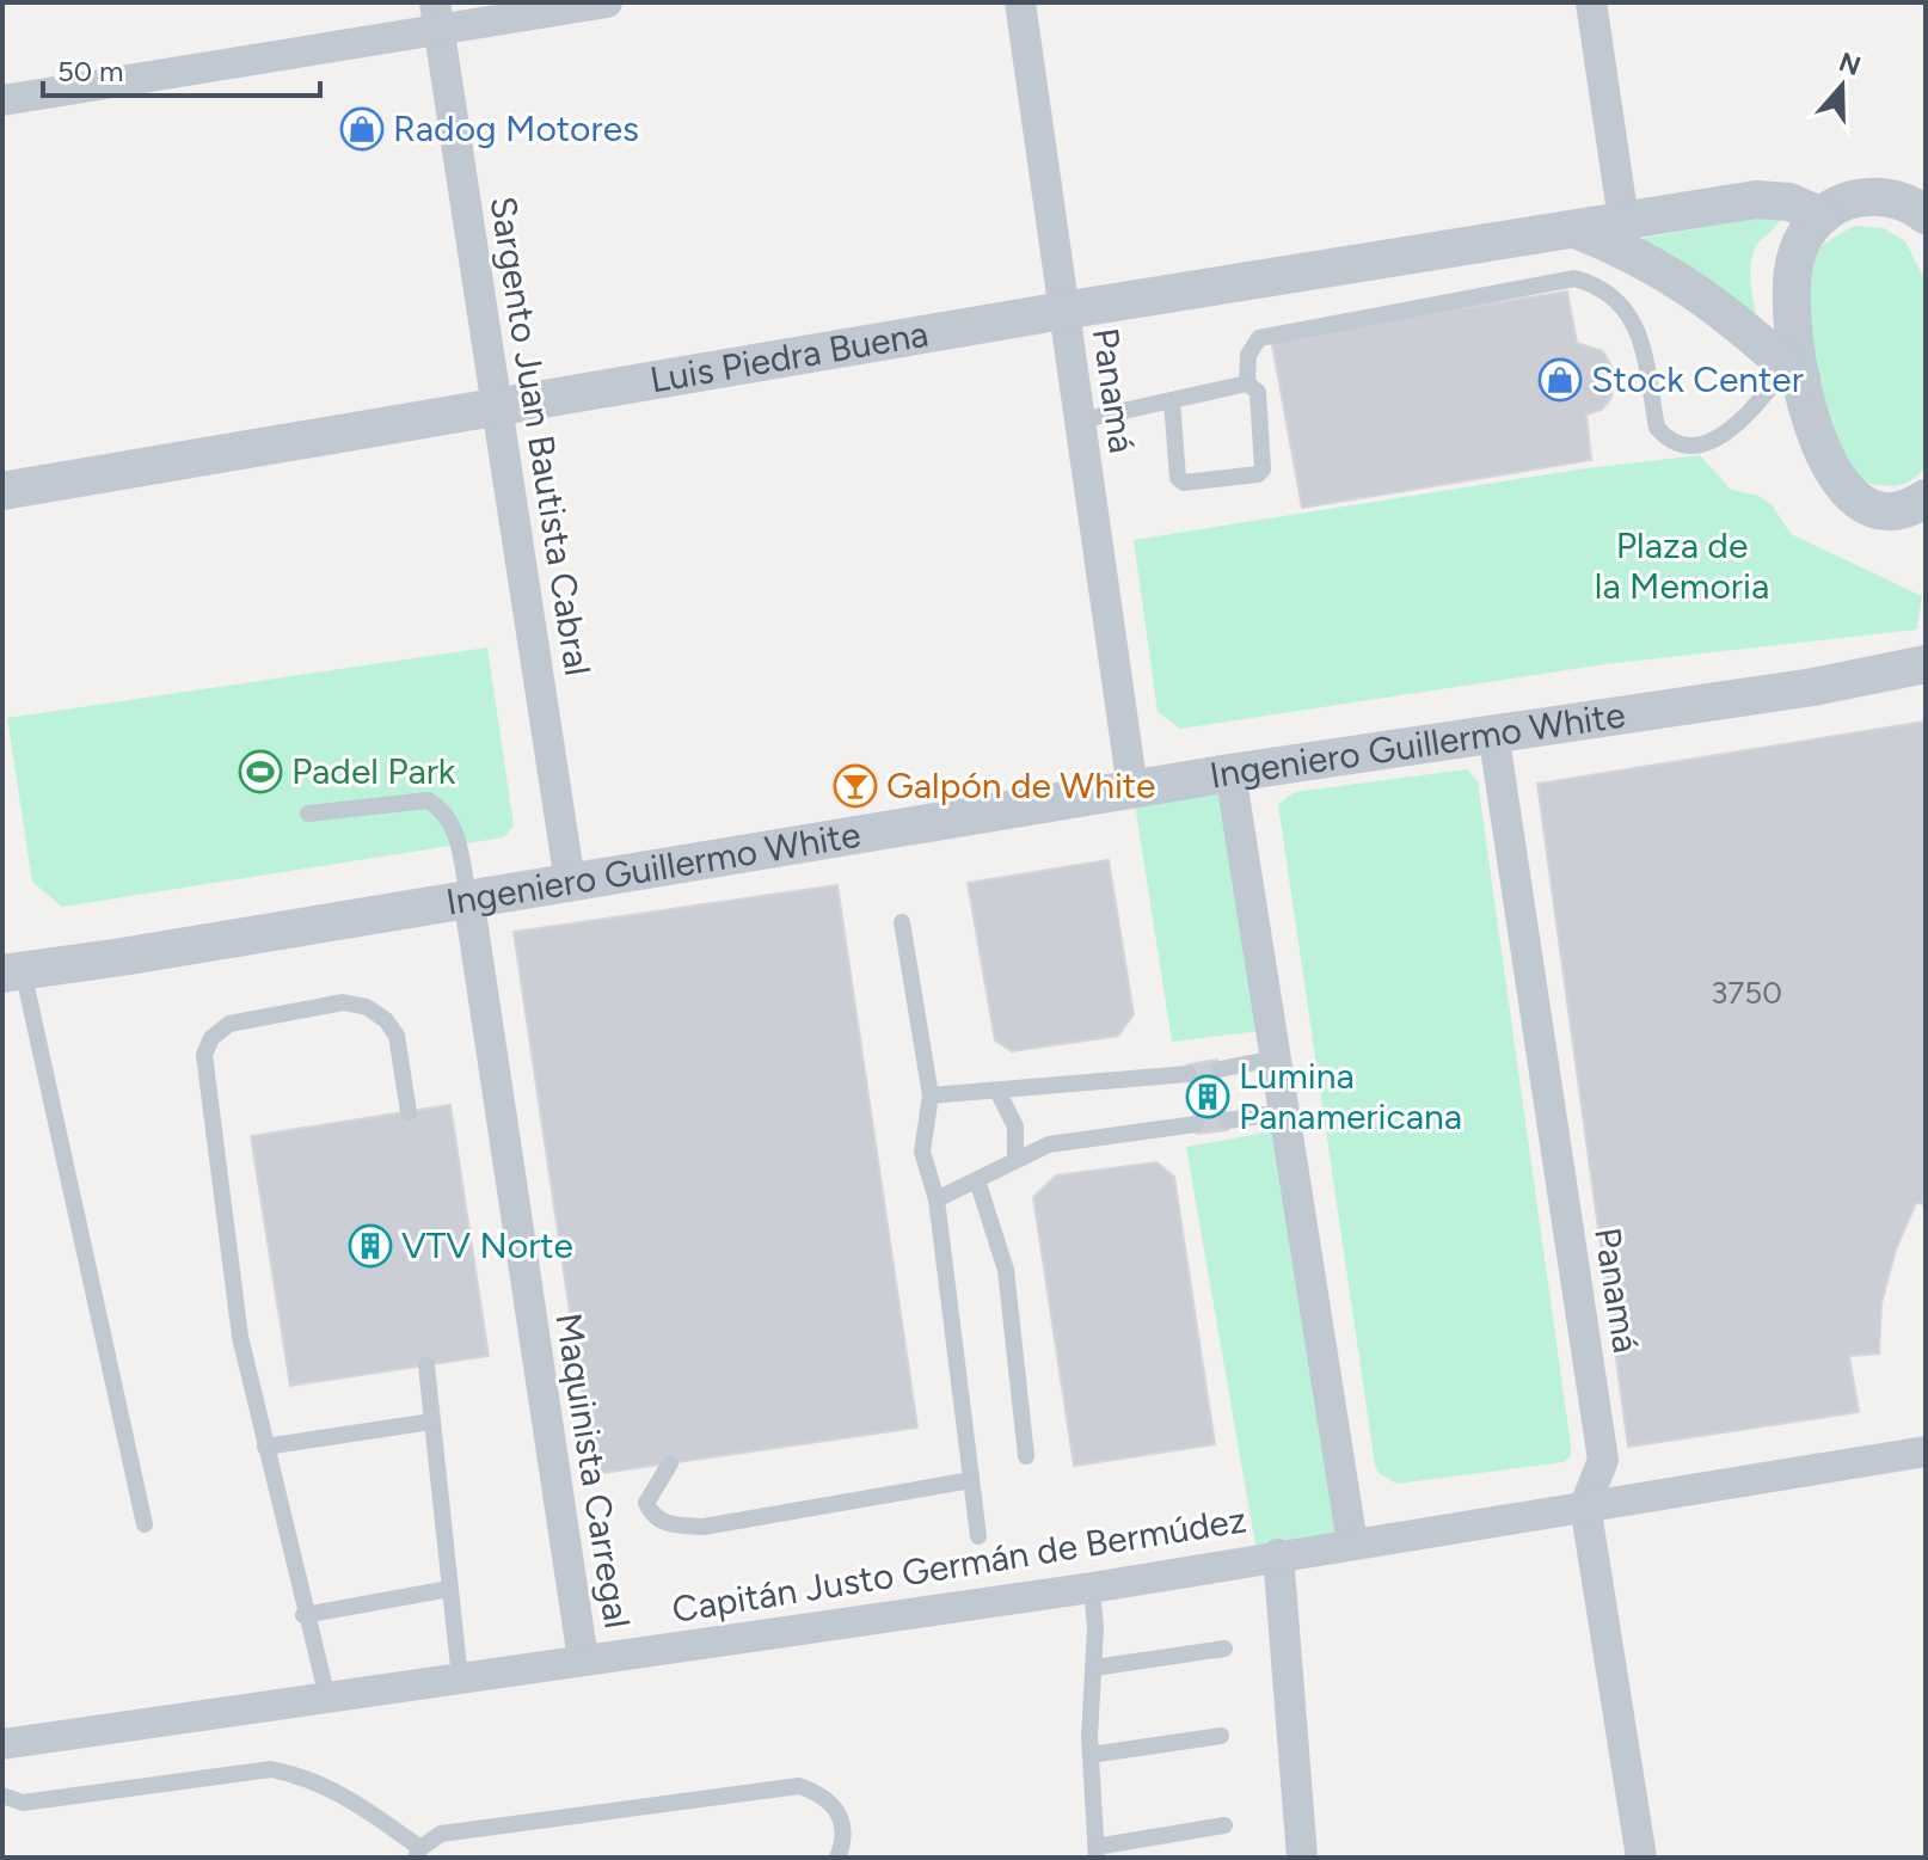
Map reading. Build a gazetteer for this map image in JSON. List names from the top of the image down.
{
  "streets": {
    "street": [
      "Luis Piedra Buena",
      "Panamá",
      "Sargento Juan Bautista Cabral",
      "Ingeniero Guillermo White",
      "Maquinista Carregal",
      "Capitán Justo Germán de Bermúdez"
    ]
  },
  "crossings": [
    ["Luis Piedra Buena", "Panamá"],
    ["Luis Piedra Buena", "Sargento Juan Bautista Cabral"],
    ["Panamá", "Ingeniero Guillermo White"],
    ["Panamá", "Capitán Justo Germán de Bermúdez"],
    ["Sargento Juan Bautista Cabral", "Ingeniero Guillermo White"],
    ["Ingeniero Guillermo White", "Maquinista Carregal"],
    ["Maquinista Carregal", "Capitán Justo Germán de Bermúdez"]
  ],
  "parks": ["Plaza de la Memoria"],
  "places": {
    "shop": ["Radog Motores", "Stock Center"],
    "sports": ["Padel Park"],
    "bar": ["Galpón de White"],
    "building": ["Lumina Panamericana", "VTV Norte"]
  },
  "house_numbers": ["3750"],
  "scale_bar": "50 m",
  "north": "top"
}
